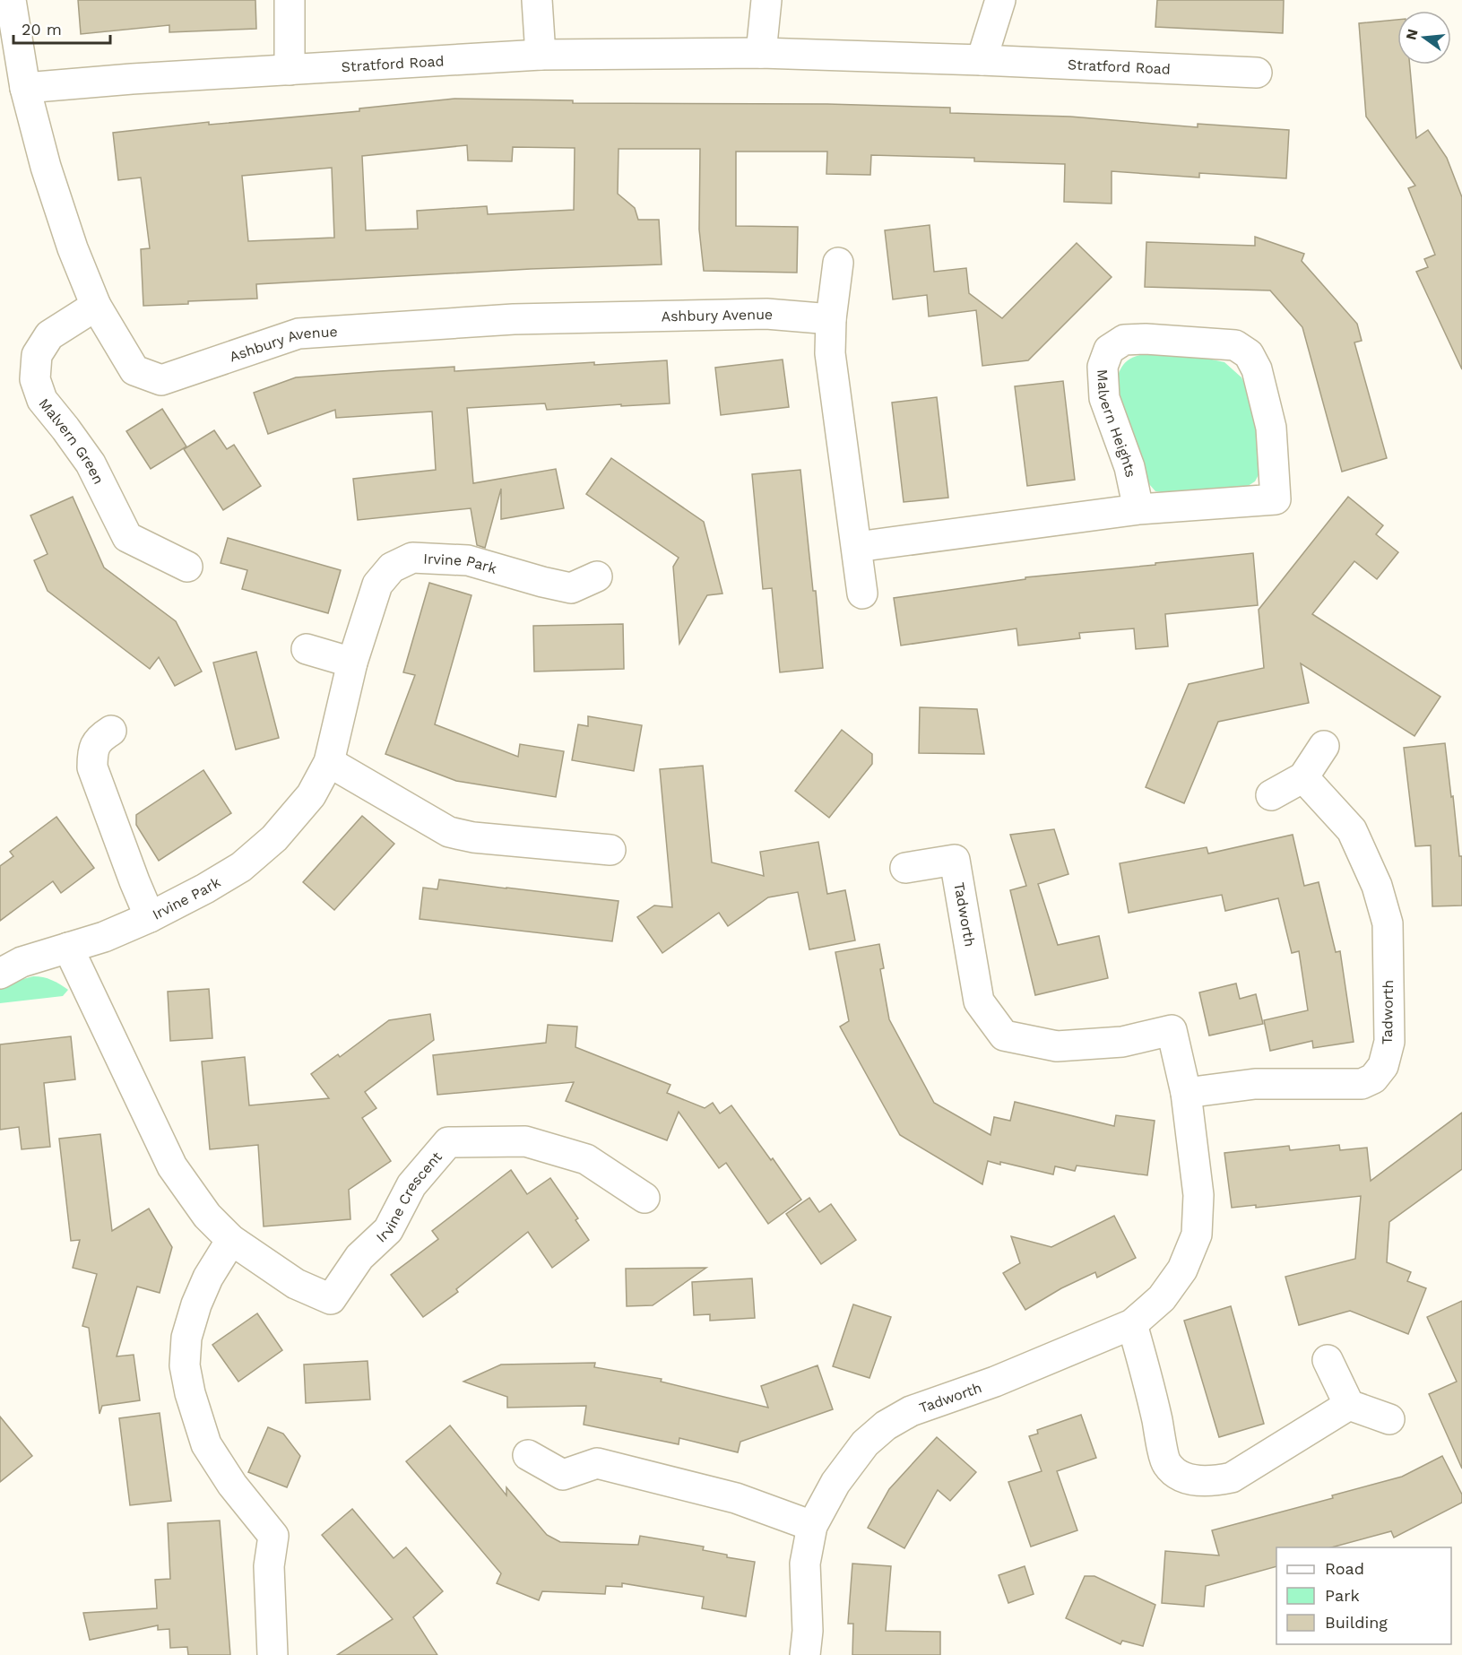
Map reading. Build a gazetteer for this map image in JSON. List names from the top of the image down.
{
  "streets": {
    "street": [
      "Stratford Road",
      "Ashbury Avenue",
      "Malvern Heights",
      "Malvern Green",
      "Irvine Park",
      "Tadworth",
      "Irvine Crescent"
    ]
  },
  "crossings": [
    ["Stratford Road", "Ashbury Avenue"],
    ["Ashbury Avenue", "Malvern Green"],
    ["Irvine Park", "Irvine Crescent"]
  ],
  "legend": ["Road", "Park", "Building"],
  "scale_bar": "20 m",
  "north": "left"
}
